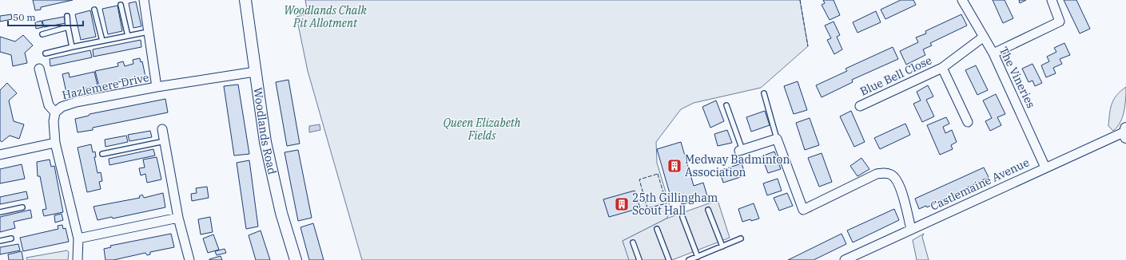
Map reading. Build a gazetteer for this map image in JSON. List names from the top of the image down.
{
  "streets": {
    "street": [
      "Blue Bell Close",
      "The Vineries",
      "Hazlemere Drive",
      "Woodlands Road",
      "Castlemaine Avenue"
    ]
  },
  "crossings": [
    ["Blue Bell Close", "The Vineries"],
    ["The Vineries", "Castlemaine Avenue"],
    ["Hazlemere Drive", "Woodlands Road"]
  ],
  "parks": ["Woodlands Chalk Pit Allotment", "Queen Elizabeth Fields"],
  "places": {
    "building": ["Medway Badminton Association", "25th Gillingham Scout Hall"]
  },
  "scale_bar": "50 m"
}
